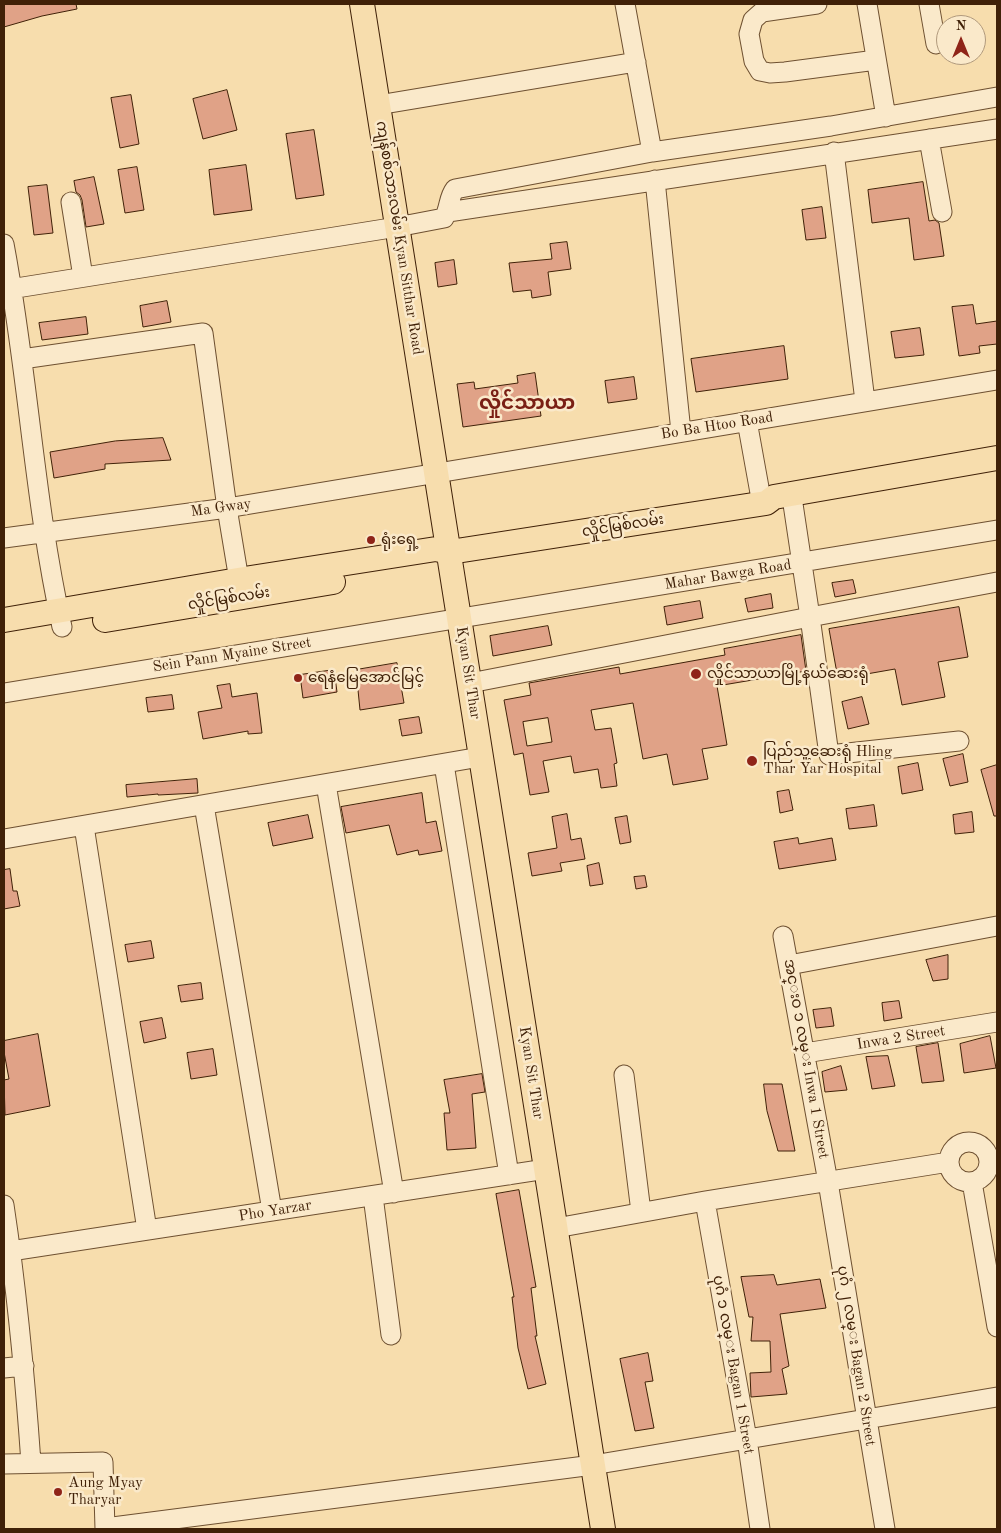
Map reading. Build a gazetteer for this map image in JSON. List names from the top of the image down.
{
  "streets": {
    "main road": ["ကျန်စစ်သားလမ်း Kyan Sitthar Road", "လှိုင်မြစ်လမ်း", "Kyan Sit Thar"],
    "street": [
      "Bo Ba Htoo Road",
      "Ma Gway",
      "Mahar Bawga Road",
      "Sein Pann Myaine Street",
      "Inwa 2 Street",
      "အင္းဝ ၁ လမ္း Inwa 1 Street",
      "Pho Yarzar",
      "ပုဂံ ၂ လမ္း Bagan 2 Street",
      "ပုဂံ ၁ လမ္း Bagan 1 Street"
    ]
  },
  "crossings": [
    ["ကျန်စစ်သားလမ်း Kyan Sitthar Road", "Bo Ba Htoo Road"],
    ["ကျန်စစ်သားလမ်း Kyan Sitthar Road", "Ma Gway"],
    ["ကျန်စစ်သားလမ်း Kyan Sitthar Road", "လှိုင်မြစ်လမ်း"],
    ["ကျန်စစ်သားလမ်း Kyan Sitthar Road", "Kyan Sit Thar"],
    ["Bo Ba Htoo Road", "Ma Gway"],
    ["လှိုင်မြစ်လမ်း", "Kyan Sit Thar"],
    ["Mahar Bawga Road", "Sein Pann Myaine Street"],
    ["Mahar Bawga Road", "Kyan Sit Thar"],
    ["Sein Pann Myaine Street", "Kyan Sit Thar"],
    ["Kyan Sit Thar", "Pho Yarzar"],
    ["Inwa 2 Street", "အင္းဝ ၁ လမ္း Inwa 1 Street"],
    ["အင္းဝ ၁ လမ္း Inwa 1 Street", "ပုဂံ ၂ လမ္း Bagan 2 Street"]
  ],
  "districts": ["လှိုင်သာယာ"],
  "places": [
    "ရုံးရှေ့",
    "လှိုင်သာယာမြို့နယ်ဆေးရုံ",
    "ရေနံမြေအောင်မြင့်",
    "ပြည်သူ့ဆေးရုံ Hling Thar Yar Hospital",
    "Aung Myay Tharyar"
  ],
  "north": "top"
}
